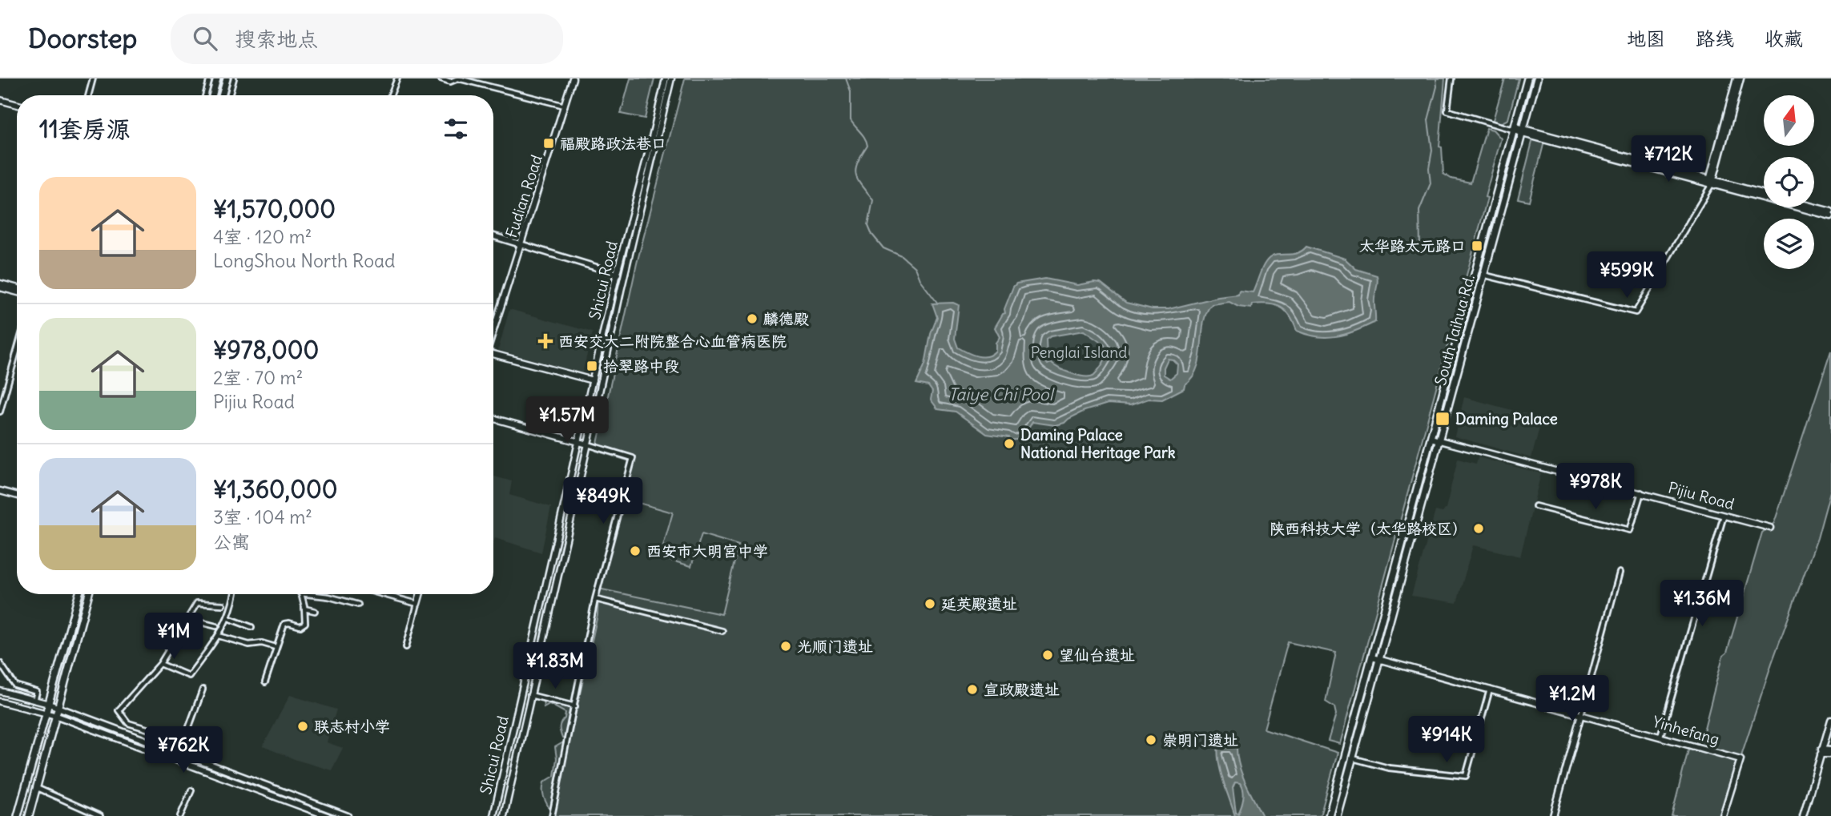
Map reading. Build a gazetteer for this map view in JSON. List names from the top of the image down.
{
  "streets": {
    "main road": [
      "Fudian Road",
      "Shicui Road",
      "South Taihua Rd.",
      "Pijiu Road",
      "Yinhefang"
    ]
  },
  "crossings": [
    ["South Taihua Rd.", "Pijiu Road"],
    ["South Taihua Rd.", "Yinhefang"]
  ],
  "water": ["Taiye Chi Pool"],
  "parks": ["Penglai Island"],
  "places": {
    "transit": [
      "福殿路政法巷口",
      "太华路太元路口",
      "拾翠路中段",
      "Daming Palace"
    ],
    "other": [
      "麟德殿",
      "Daming Palace National Heritage Park",
      "陕西科技大学（太华路校区）",
      "西安市大明宫中学",
      "延英殿遗址",
      "光顺门遗址",
      "望仙台遗址",
      "宣政殿遗址",
      "联志村小学",
      "崇明门遗址"
    ],
    "health": ["西安交大二附院整合心血管病医院"]
  },
  "north": "top",
  "page": {
    "header": "Doorstep",
    "search": "搜索地点",
    "nav": ["地图", "路线", "收藏"],
    "heading": "11套房源",
    "price": [
      "¥712K",
      "¥599K",
      "¥1.57M",
      "¥978K",
      "¥849K",
      "¥1.36M",
      "¥1M",
      "¥1.83M",
      "¥1.2M",
      "¥914K",
      "¥762K"
    ],
    "list": [
      {
        "name": "¥1,570,000",
        "note": "4室 · 120 m² · LongShou North Road"
      },
      {
        "name": "¥978,000",
        "note": "2室 · 70 m² · Pijiu Road"
      },
      {
        "name": "¥1,360,000",
        "note": "3室 · 104 m² · 公寓"
      }
    ]
  }
}
